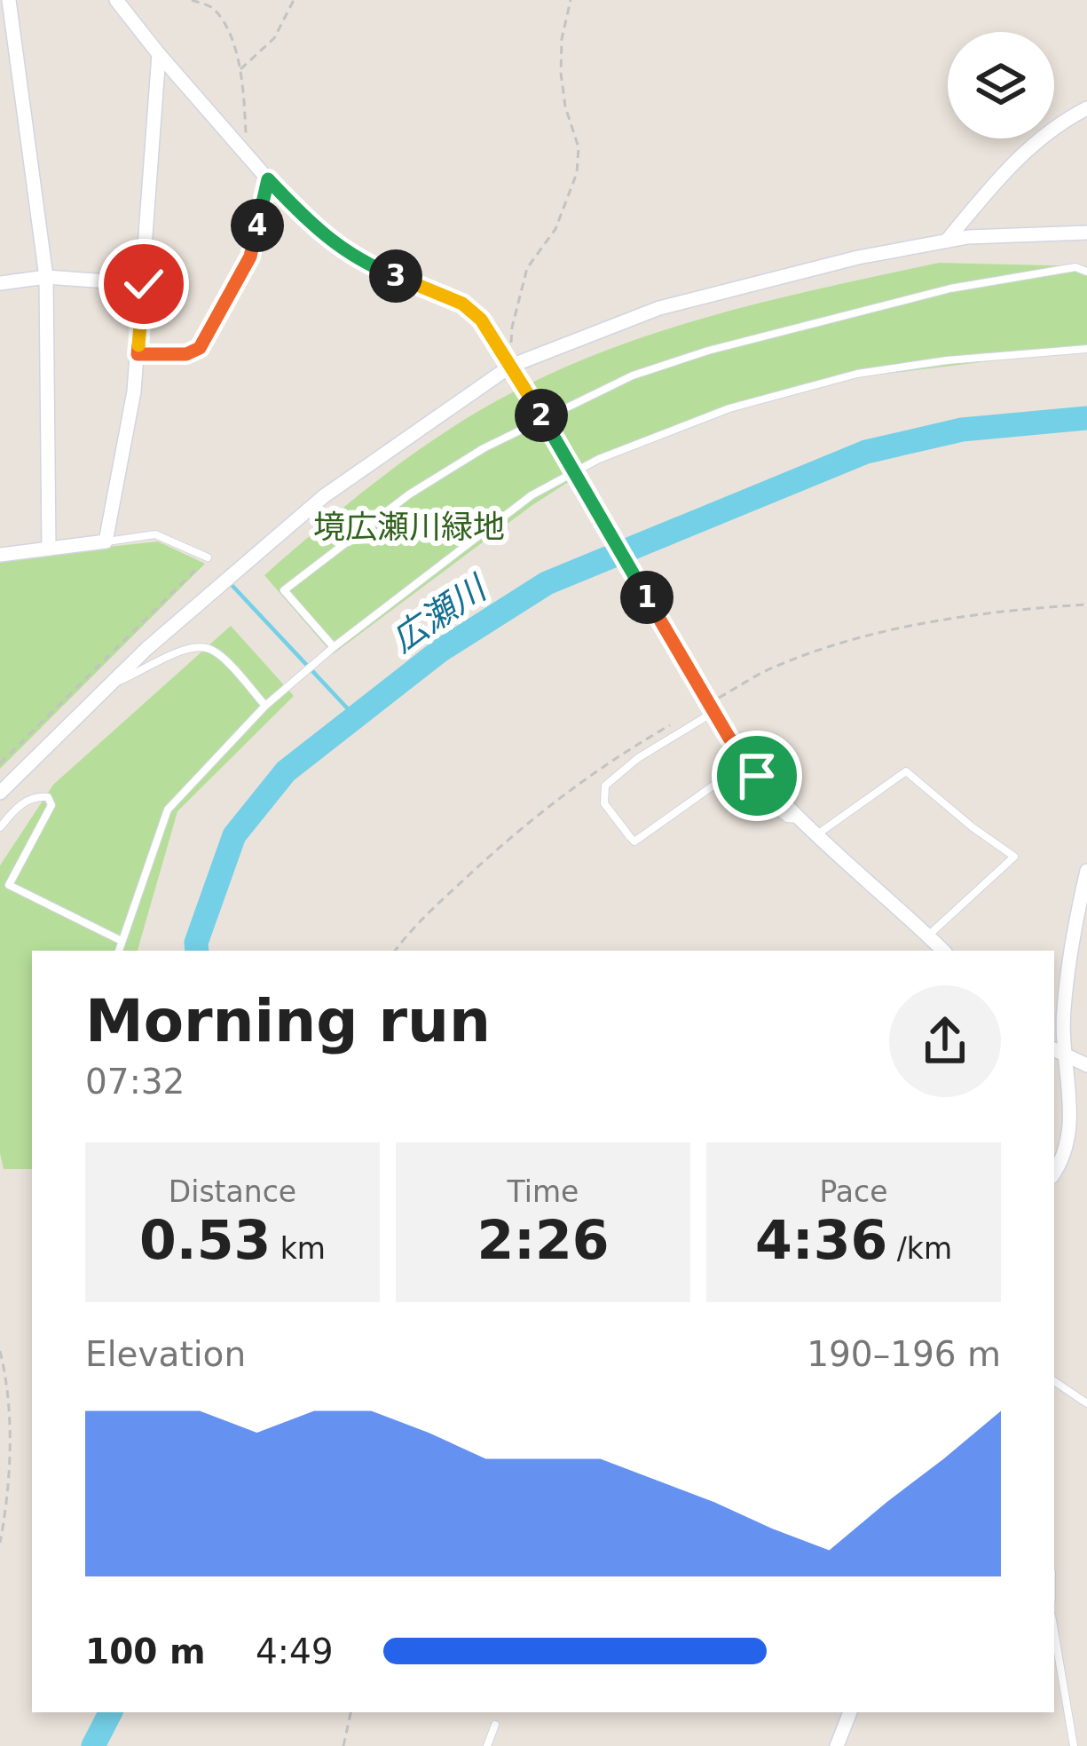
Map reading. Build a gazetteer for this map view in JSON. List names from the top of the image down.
{
  "water": ["広瀬川"],
  "parks": ["境広瀬川緑地"],
  "page": {
    "pins": [
      "4",
      "3",
      "2",
      "1"
    ],
    "heading": ["Morning run", "07:32"],
    "stats": [
      ["Distance", "0.53 km"],
      ["Time", "2:26"],
      ["Pace", "4:36 /km"]
    ],
    "chart": ["Elevation", "190–196 m"],
    "list": [
      {
        "name": "100 m",
        "note": "4:49"
      }
    ]
  }
}
